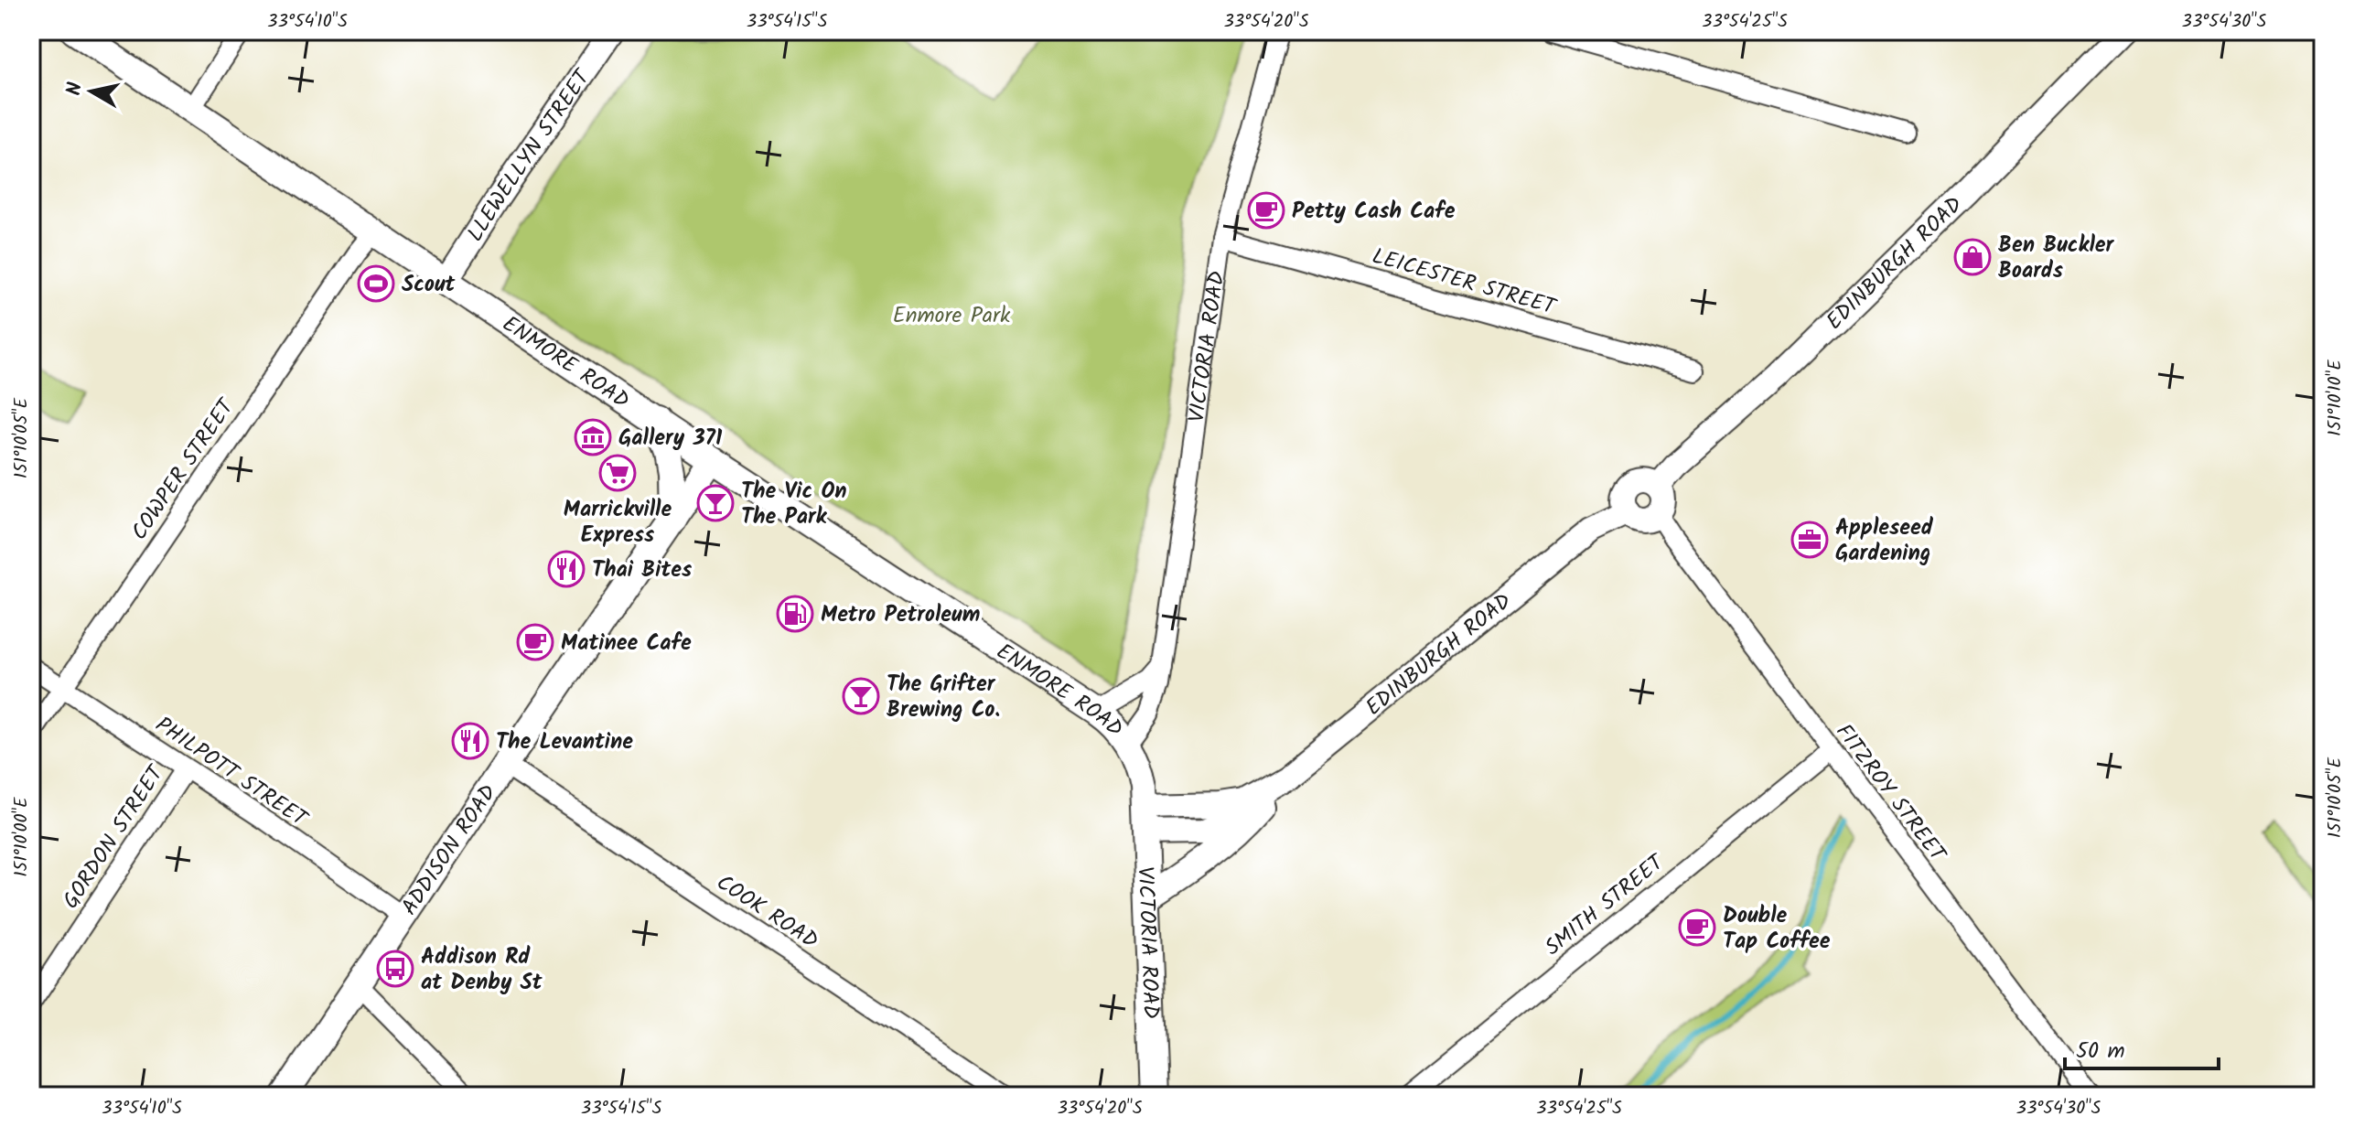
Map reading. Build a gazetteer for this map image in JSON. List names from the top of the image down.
{
  "streets": {
    "main road": ["VICTORIA ROAD", "ENMORE ROAD", "ADDISON ROAD"],
    "street": [
      "LLEWELLYN STREET",
      "EDINBURGH ROAD",
      "LEICESTER STREET",
      "COWPER STREET",
      "PHILPOTT STREET",
      "FITZROY STREET",
      "GORDON STREET",
      "SMITH STREET",
      "COOK ROAD"
    ]
  },
  "crossings": [
    ["LLEWELLYN STREET", "ENMORE ROAD"],
    ["EDINBURGH ROAD", "VICTORIA ROAD"],
    ["EDINBURGH ROAD", "FITZROY STREET"],
    ["LEICESTER STREET", "VICTORIA ROAD"],
    ["VICTORIA ROAD", "ENMORE ROAD"],
    ["ENMORE ROAD", "COWPER STREET"],
    ["ENMORE ROAD", "ADDISON ROAD"],
    ["COWPER STREET", "PHILPOTT STREET"],
    ["PHILPOTT STREET", "GORDON STREET"],
    ["PHILPOTT STREET", "ADDISON ROAD"],
    ["FITZROY STREET", "SMITH STREET"],
    ["ADDISON ROAD", "COOK ROAD"]
  ],
  "parks": ["Enmore Park"],
  "places": {
    "cafe": ["Petty Cash Cafe", "Matinee Cafe", "Double Tap Coffee"],
    "shop": ["Ben Buckler Boards"],
    "sports": ["Scout"],
    "museum": ["Gallery 371"],
    "supermarket": ["Marrickville Express"],
    "bar": ["The Vic On The Park", "The Grifter Brewing Co."],
    "office": ["Appleseed Gardening"],
    "restaurant": ["Thai Bites", "The Levantine"],
    "fuel station": ["Metro Petroleum"],
    "bus stop": ["Addison Rd at Denby St"]
  },
  "scale_bar": "50 m",
  "north": "left",
  "coordinates": [
    "33°54'10\"S",
    "33°54'15\"S",
    "33°54'20\"S",
    "33°54'25\"S",
    "33°54'30\"S",
    "151°10'10\"E",
    "151°10'05\"E",
    "151°10'00\"E"
  ]
}
